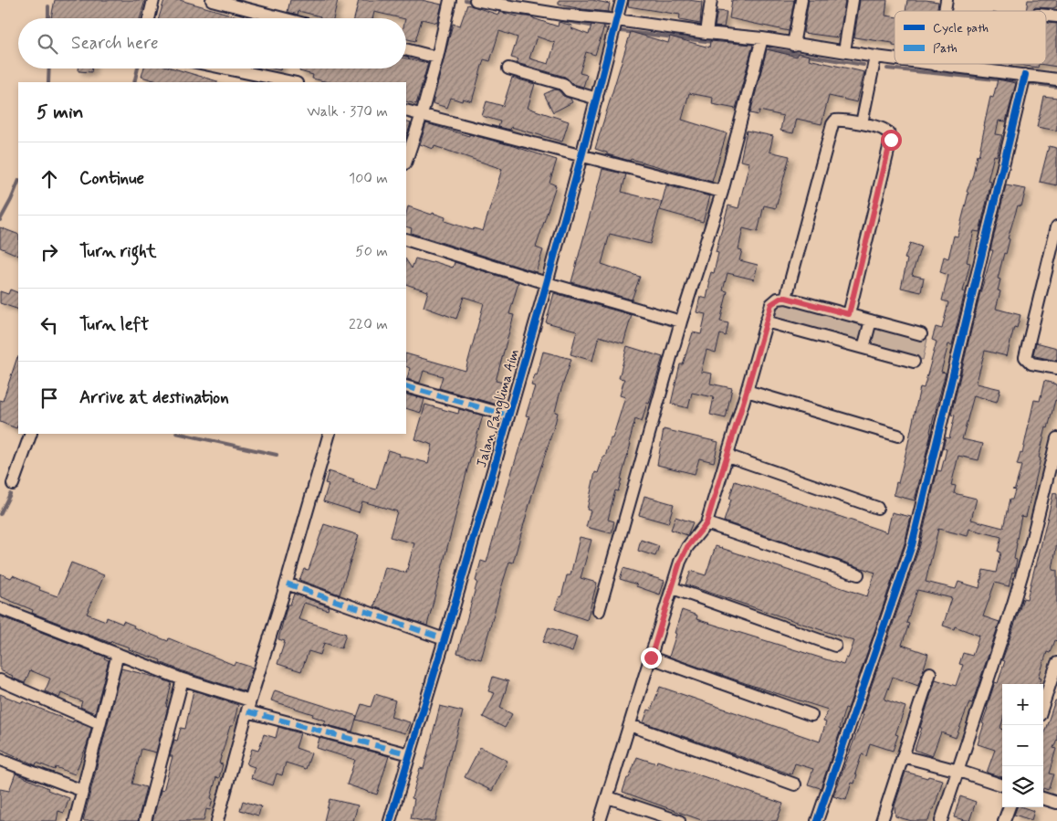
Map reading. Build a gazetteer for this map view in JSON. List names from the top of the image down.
{
  "streets": {
    "street": ["Jalan Panglima Aim"]
  },
  "legend": ["Cycle path", "Path"],
  "page": {
    "search": "Search here",
    "heading": ["5 min", "Walk · 370 m"],
    "list": [
      ["Continue", "100 m"],
      ["Turn right", "50 m"],
      ["Turn left", "220 m"],
      "Arrive at destination"
    ],
    "map_buttons": ["+", "−"]
  }
}
